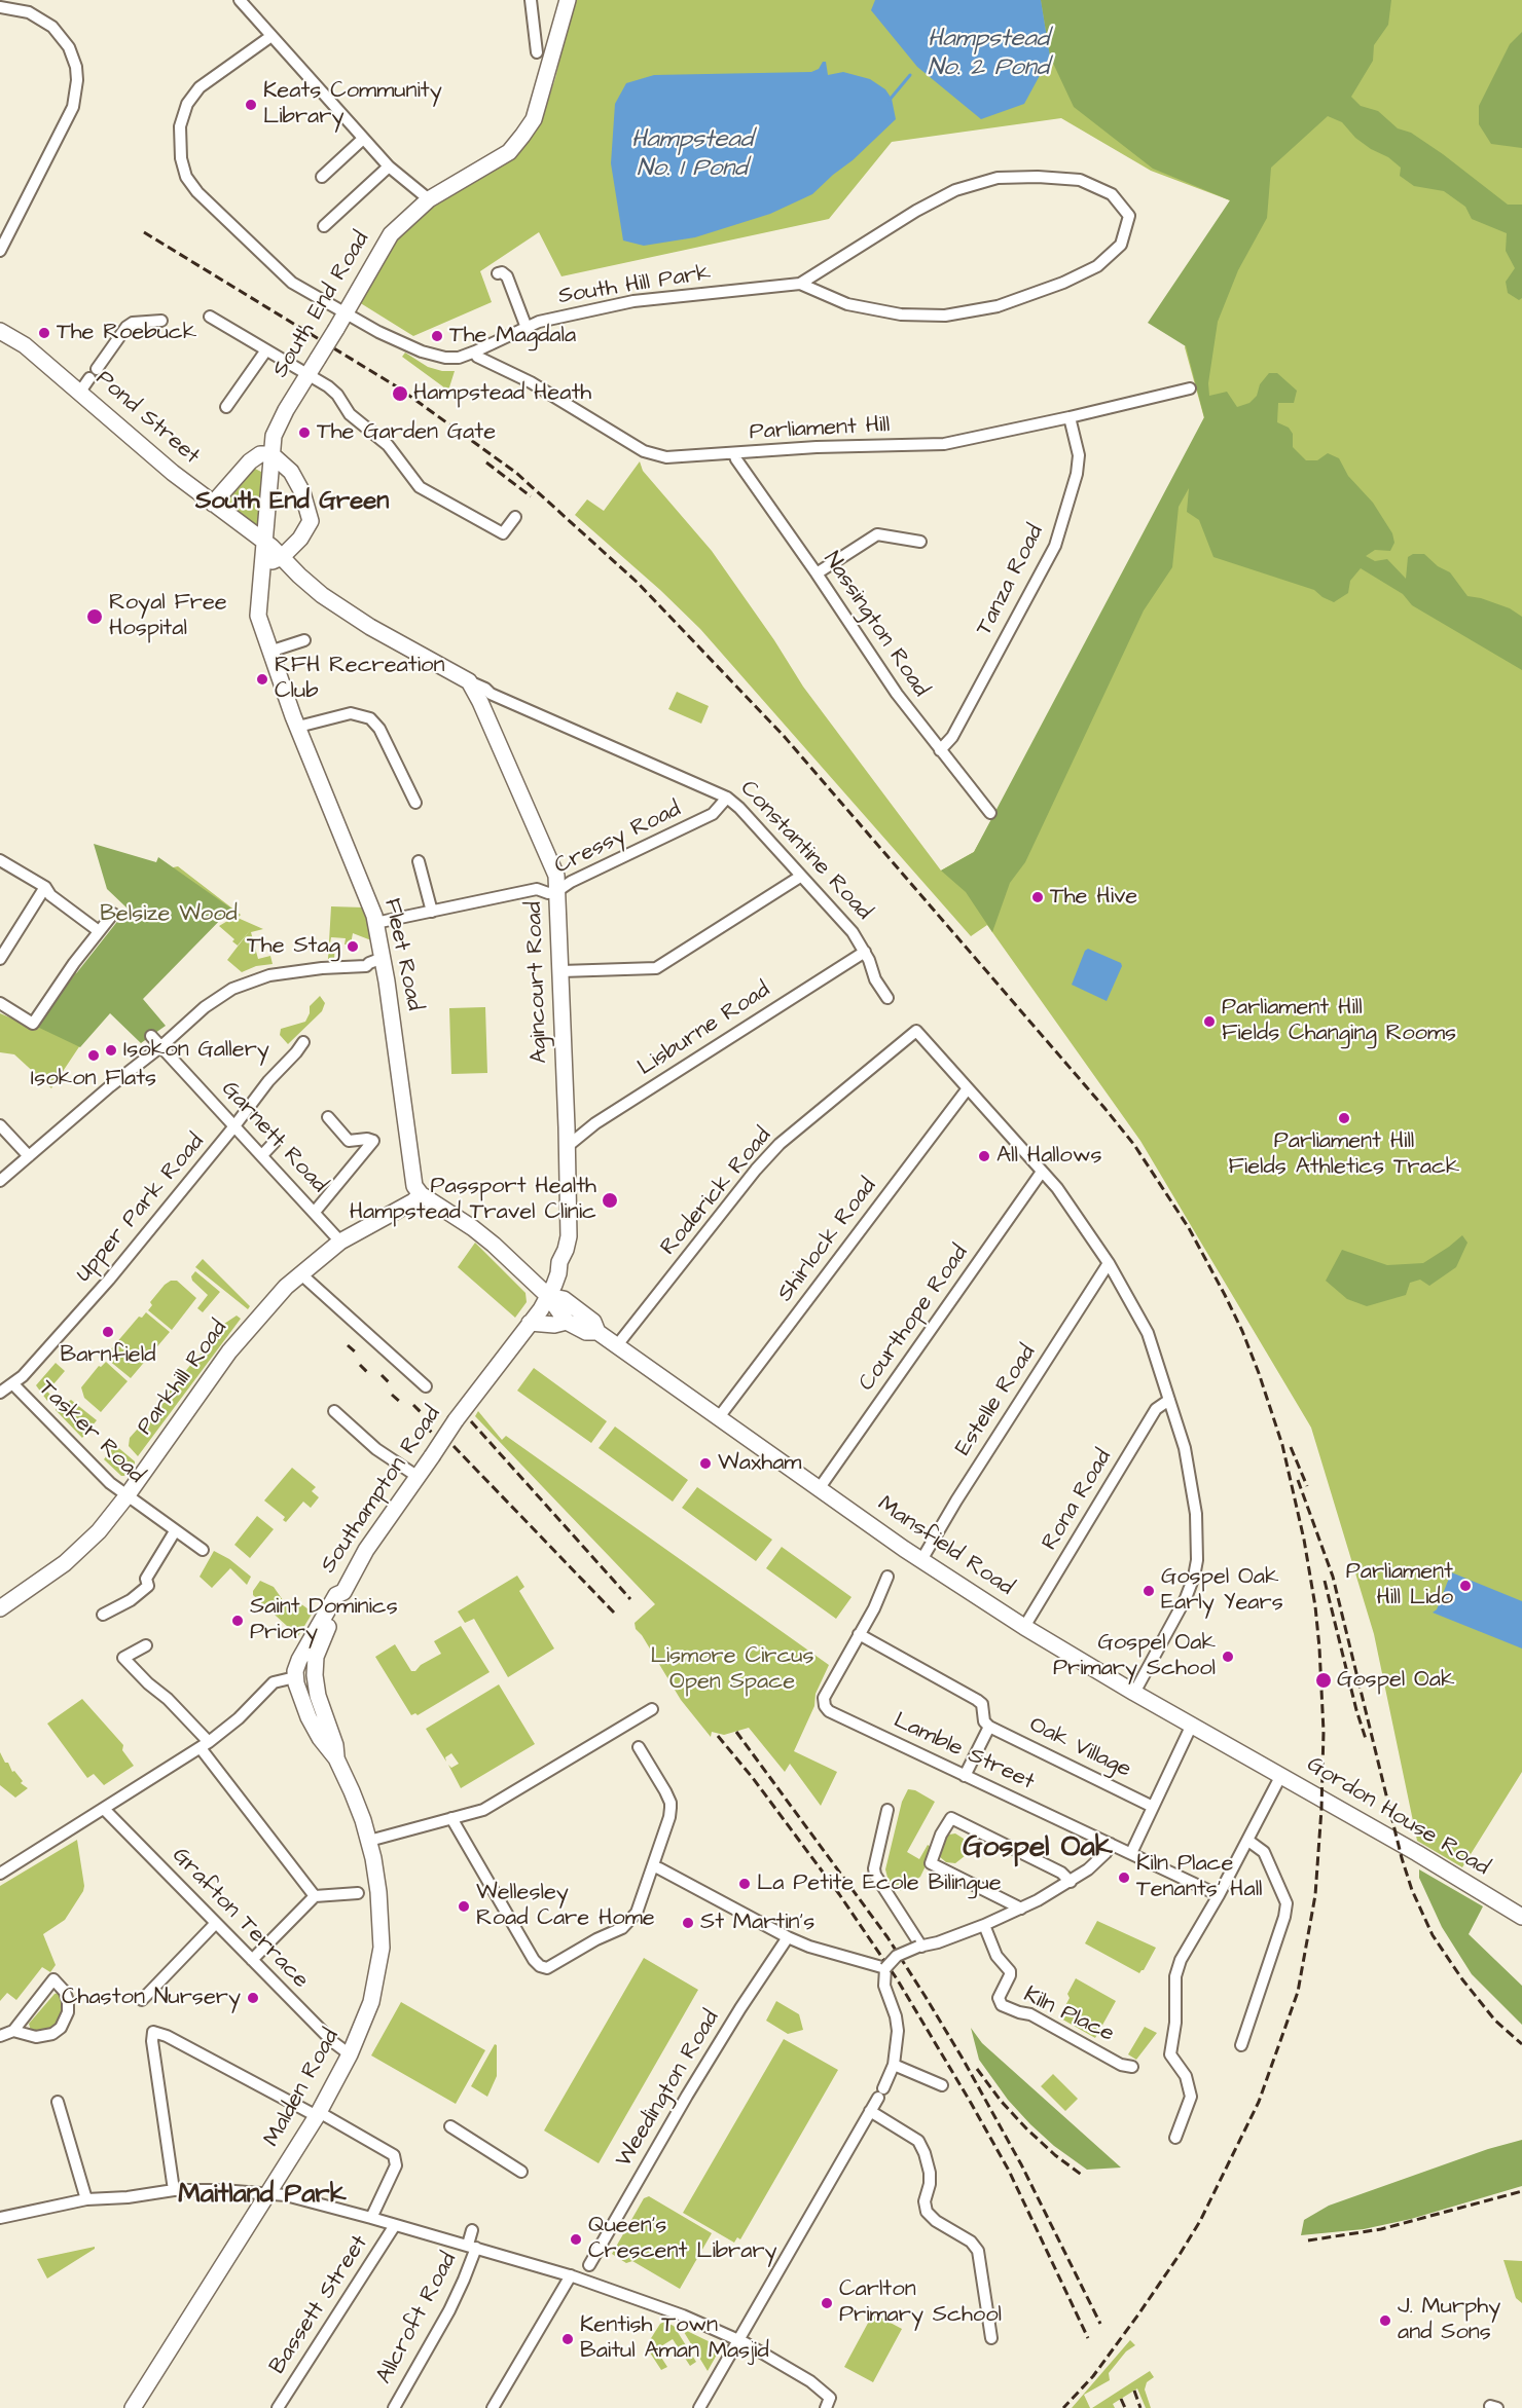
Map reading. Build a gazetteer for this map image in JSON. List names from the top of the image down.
{
  "streets": {
    "main road": [
      "South End Road",
      "Pond Street",
      "Fleet Road",
      "Agincourt Road",
      "Parkhill Road",
      "Southampton Road",
      "Mansfield Road",
      "Gordon House Road",
      "Malden Road"
    ],
    "street": [
      "South Hill Park",
      "Parliament Hill",
      "Tanza Road",
      "Nassington Road",
      "Cressy Road",
      "Constantine Road",
      "Lisburne Road",
      "Garnett Road",
      "Roderick Road",
      "Upper Park Road",
      "Shirlock Road",
      "Courthope Road",
      "Estelle Road",
      "Tasker Road",
      "Rona Road",
      "Oak Village",
      "Lamble Street",
      "Grafton Terrace",
      "Kiln Place",
      "Weedington Road",
      "Bassett Street",
      "Allcroft Road"
    ]
  },
  "crossings": [
    ["South Hill Park", "South End Road"],
    ["South Hill Park", "Parliament Hill"],
    ["Pond Street", "Fleet Road"],
    ["Parliament Hill", "Tanza Road"],
    ["Parliament Hill", "Nassington Road"],
    ["Tanza Road", "Nassington Road"],
    ["Cressy Road", "Constantine Road"],
    ["Cressy Road", "Fleet Road"],
    ["Cressy Road", "Agincourt Road"],
    ["Constantine Road", "Agincourt Road"],
    ["Constantine Road", "Lisburne Road"],
    ["Fleet Road", "Parkhill Road"],
    ["Agincourt Road", "Lisburne Road"],
    ["Agincourt Road", "Southampton Road"],
    ["Agincourt Road", "Mansfield Road"],
    ["Garnett Road", "Upper Park Road"],
    ["Garnett Road", "Parkhill Road"],
    ["Roderick Road", "Shirlock Road"],
    ["Roderick Road", "Mansfield Road"],
    ["Upper Park Road", "Tasker Road"],
    ["Shirlock Road", "Mansfield Road"],
    ["Courthope Road", "Mansfield Road"],
    ["Parkhill Road", "Tasker Road"],
    ["Estelle Road", "Mansfield Road"],
    ["Southampton Road", "Mansfield Road"],
    ["Southampton Road", "Malden Road"],
    ["Rona Road", "Mansfield Road"],
    ["Mansfield Road", "Gordon House Road"],
    ["Grafton Terrace", "Malden Road"]
  ],
  "districts": ["South End Green", "Gospel Oak", "Maitland Park"],
  "water": ["Hampstead No. 2 Pond", "Hampstead No. 1 Pond"],
  "parks": ["Belsize Wood", "Lismore Circus Open Space"],
  "places": [
    "Keats Community Library",
    "The Roebuck",
    "The Magdala",
    "Hampstead Heath",
    "The Garden Gate",
    "Royal Free Hospital",
    "RFH Recreation Club",
    "The Hive",
    "The Stag",
    "Parliament Hill Fields Changing Rooms",
    "Isokon Gallery",
    "Isokon Flats",
    "Parliament Hill Fields Athletics Track",
    "All Hallows",
    "Passport Health Hampstead Travel Clinic",
    "Barnfield",
    "Waxham",
    "Parliament Hill Lido",
    "Gospel Oak Early Years",
    "Saint Dominics Priory",
    "Gospel Oak Primary School",
    "Gospel Oak",
    "Kiln Place Tenants' Hall",
    "La Petite Ecole Bilingue",
    "Wellesley Road Care Home",
    "St Martin's",
    "Chaston Nursery",
    "Queen's Crescent Library",
    "Carlton Primary School",
    "J. Murphy and Sons",
    "Kentish Town Baitul Aman Masjid"
  ]
}
